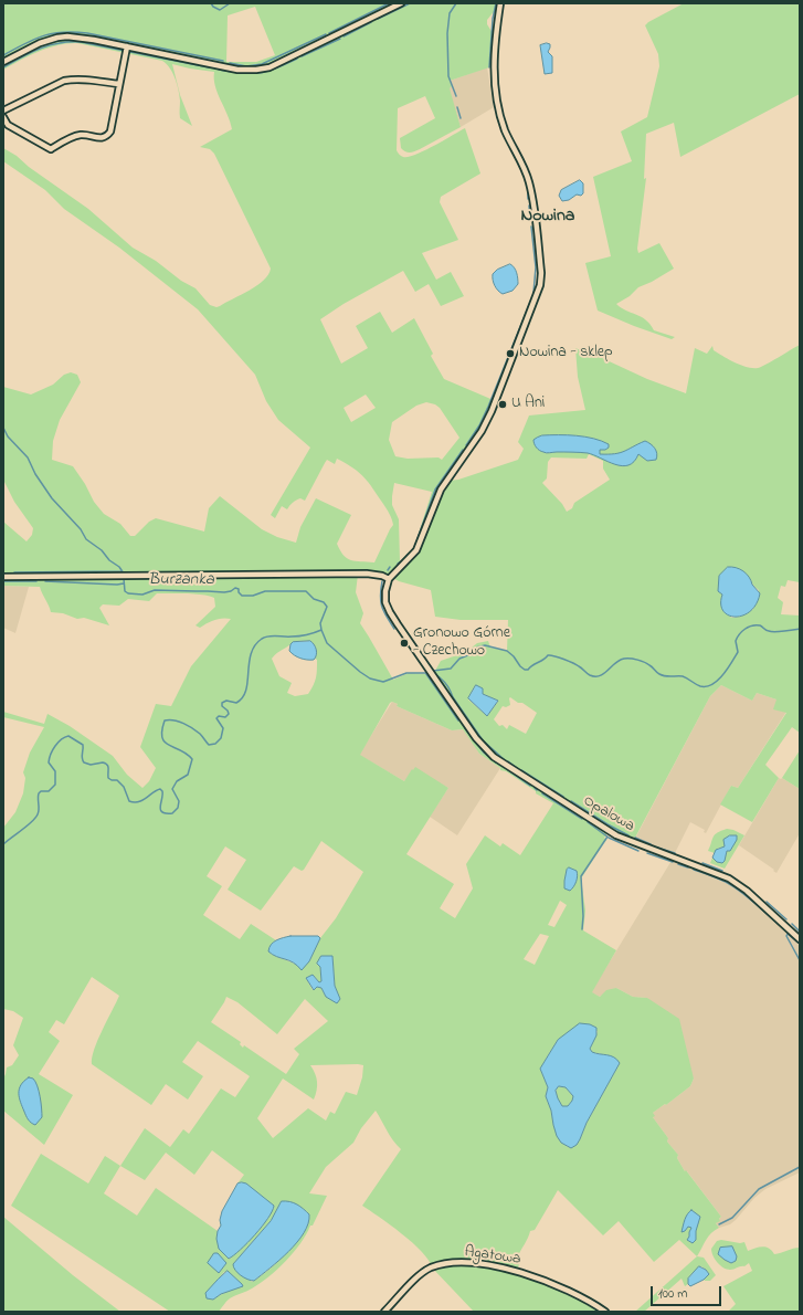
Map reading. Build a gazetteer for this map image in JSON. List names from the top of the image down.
{
  "streets": {
    "street": ["Opalowa", "Agatowa"]
  },
  "districts": ["Nowina"],
  "water": ["Burzanka"],
  "places": ["Nowina - sklep", "U Ani", "Gronowo Górne - Czechowo"],
  "scale_bar": "100 m"
}
